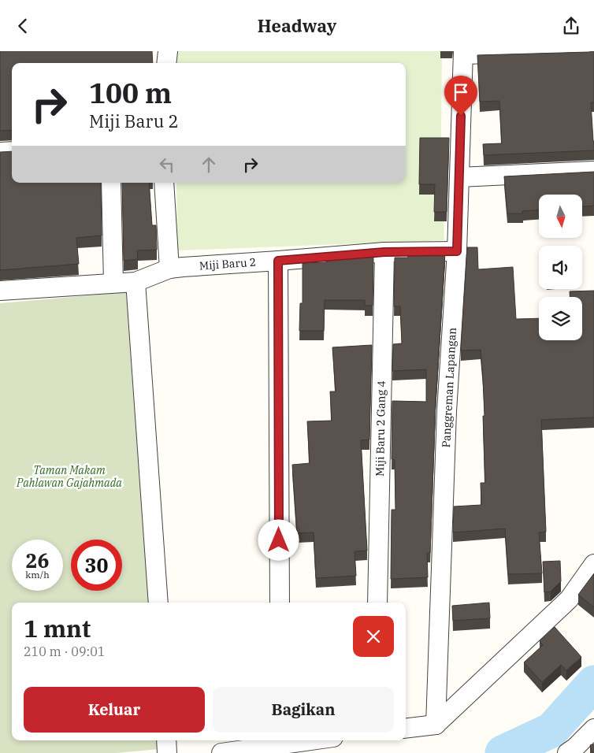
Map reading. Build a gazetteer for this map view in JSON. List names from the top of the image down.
{
  "streets": {
    "street": ["Miji Baru 2", "Panggreman Lapangan", "Miji Baru 2 Gang 4"]
  },
  "crossings": [
    ["Miji Baru 2", "Panggreman Lapangan"],
    ["Miji Baru 2", "Miji Baru 2 Gang 4"]
  ],
  "parks": ["Taman Makam Pahlawan Gajahmada"],
  "north": "bottom",
  "page": {
    "header": "Headway",
    "turn": ["100 m", "Miji Baru 2"],
    "speed": "26 km/h",
    "limit": "30",
    "heading": ["1 mnt", "210 m · 09:01"],
    "buttons": ["Keluar", "Bagikan"]
  }
}
